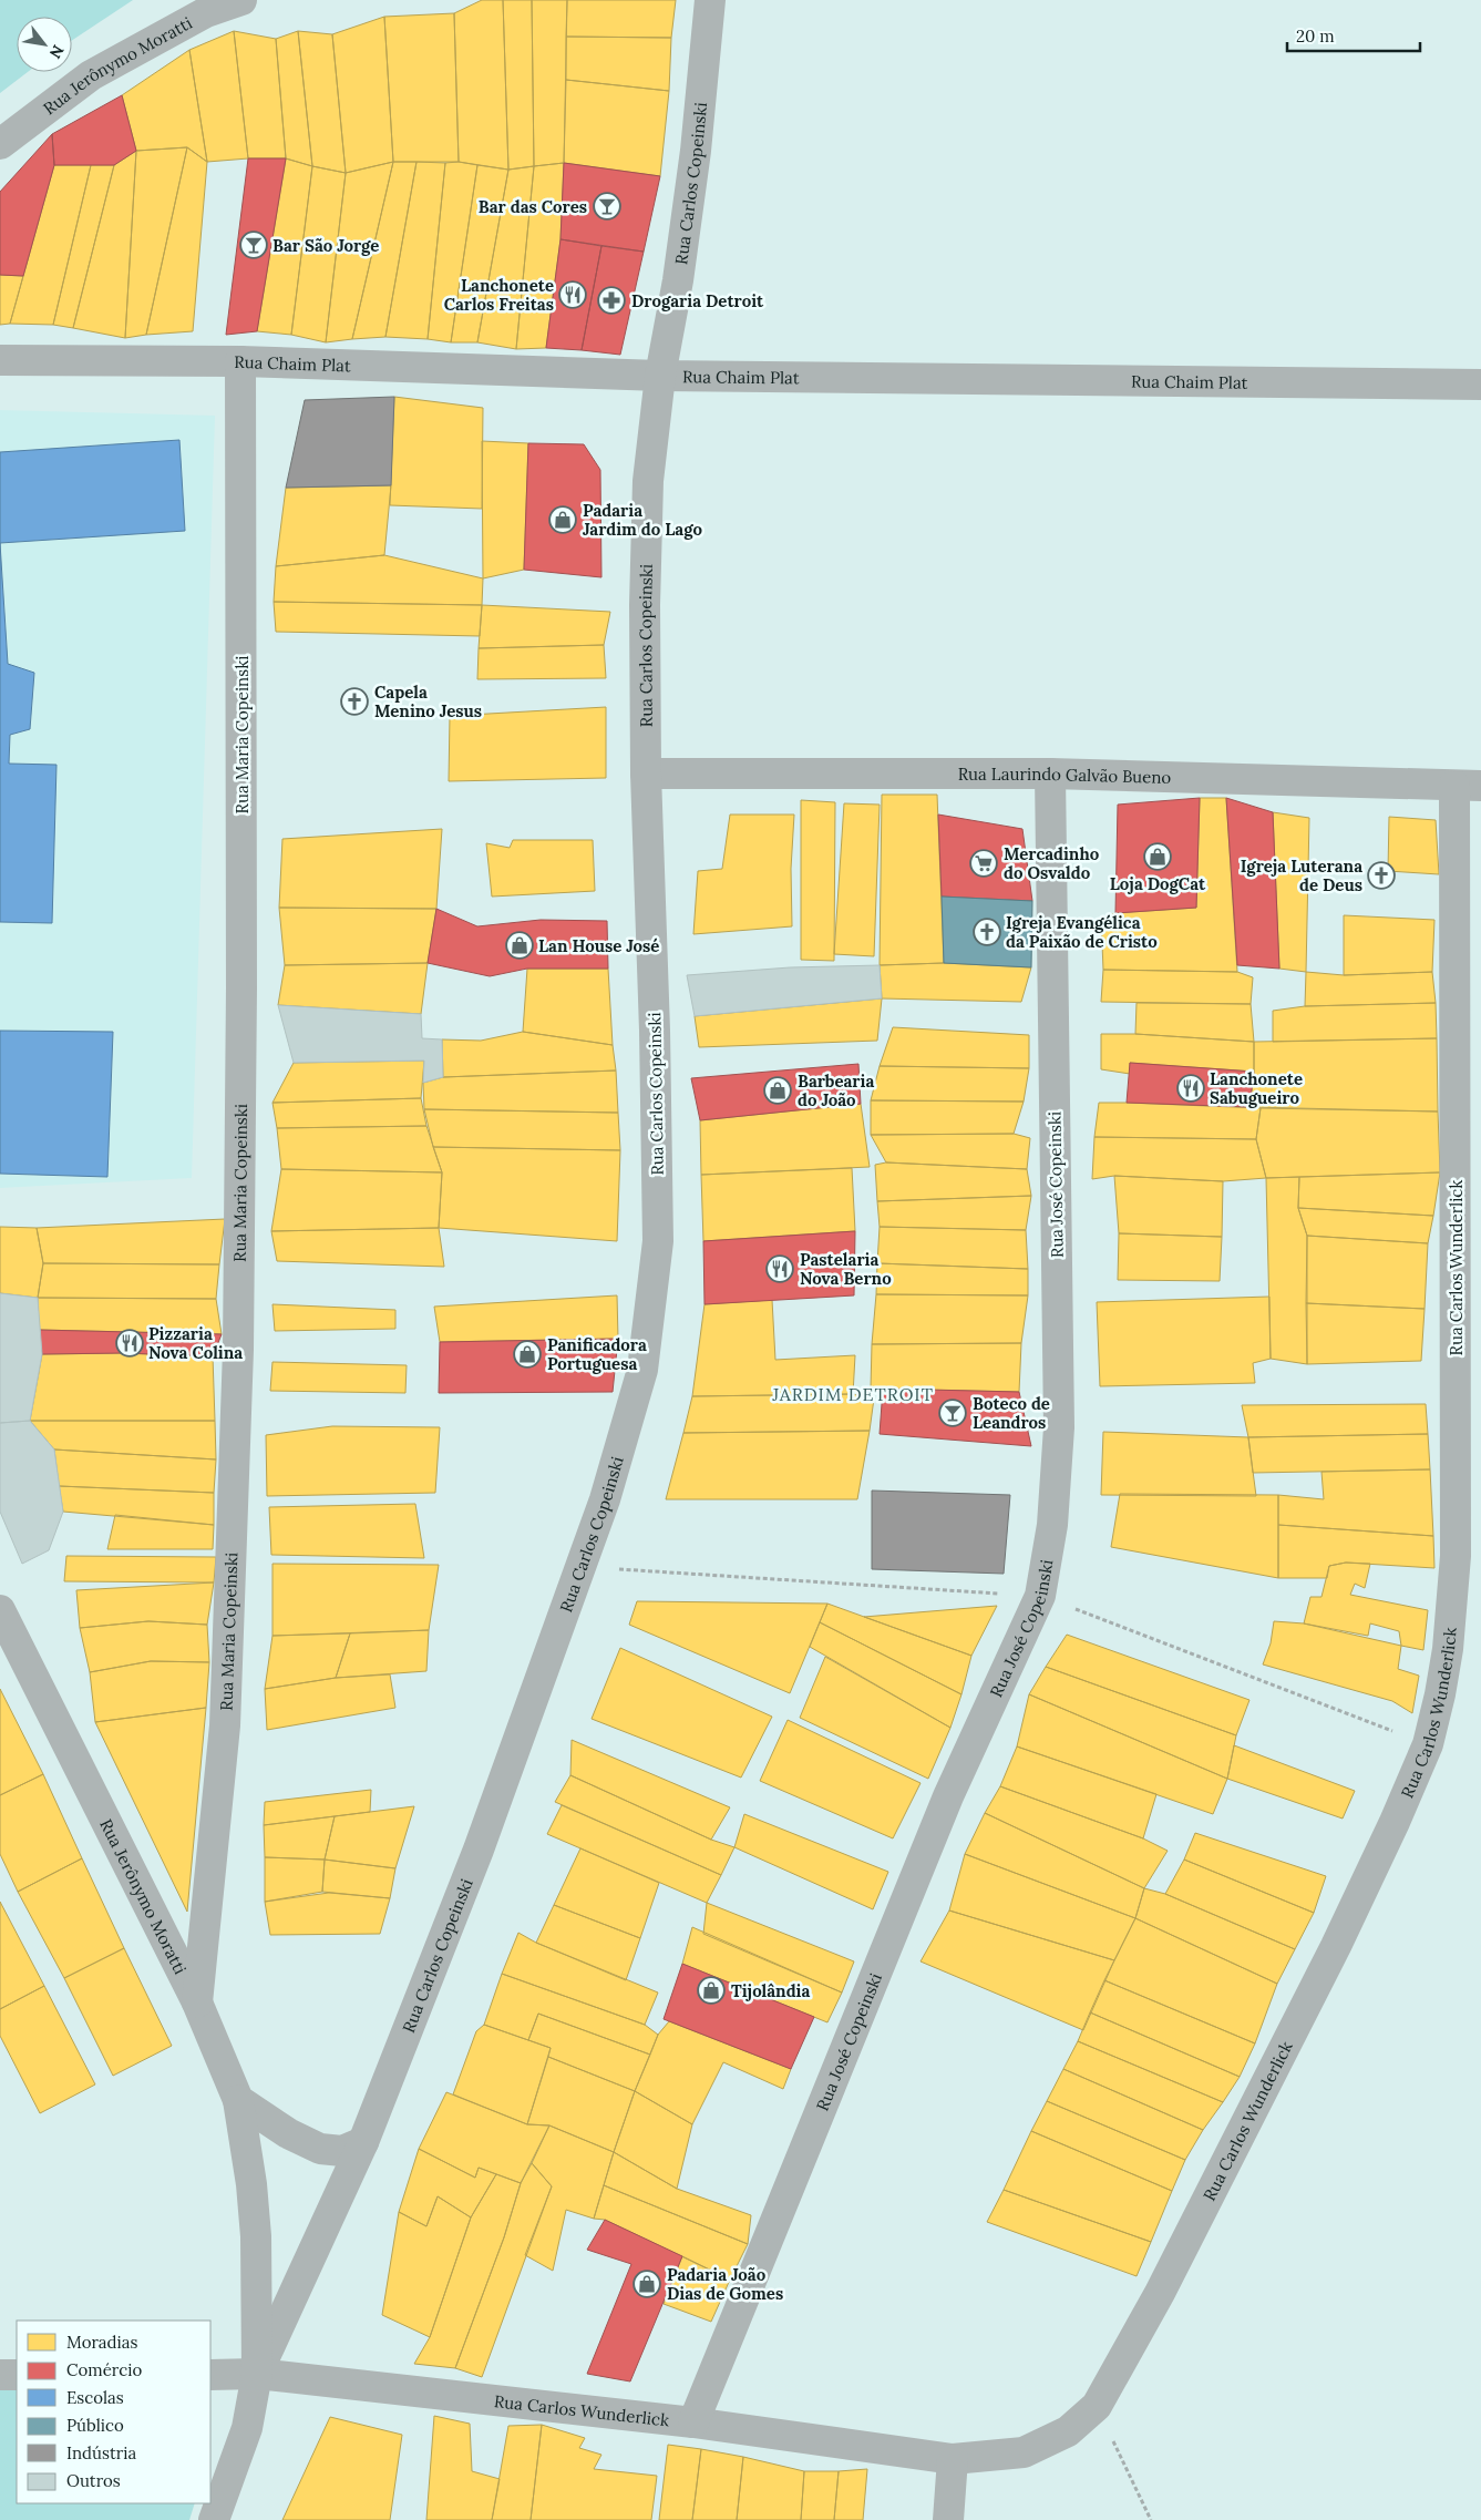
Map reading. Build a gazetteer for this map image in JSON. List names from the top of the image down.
{
  "streets": {
    "street": [
      "Rua Jerônymo Moratti",
      "Rua Carlos Copeinski",
      "Rua Chaim Plat",
      "Rua Maria Copeinski",
      "Rua Laurindo Galvão Bueno",
      "Rua José Copeinski",
      "Rua Carlos Wunderlick"
    ]
  },
  "crossings": [
    ["Rua Jerônymo Moratti", "Rua Carlos Copeinski"],
    ["Rua Jerônymo Moratti", "Rua Maria Copeinski"],
    ["Rua Jerônymo Moratti", "Rua Carlos Wunderlick"],
    ["Rua Carlos Copeinski", "Rua Chaim Plat"],
    ["Rua Carlos Copeinski", "Rua Laurindo Galvão Bueno"],
    ["Rua Carlos Copeinski", "Rua Carlos Wunderlick"],
    ["Rua Chaim Plat", "Rua Maria Copeinski"],
    ["Rua Laurindo Galvão Bueno", "Rua José Copeinski"],
    ["Rua Laurindo Galvão Bueno", "Rua Carlos Wunderlick"],
    ["Rua José Copeinski", "Rua Carlos Wunderlick"]
  ],
  "districts": ["JARDIM DETROIT"],
  "places": {
    "bar": ["Bar das Cores", "Bar São Jorge", "Boteco de Leandros"],
    "restaurant": [
      "Lanchonete Carlos Freitas",
      "Lanchonete Sabugueiro",
      "Pastelaria Nova Berno",
      "Pizzaria Nova Colina"
    ],
    "pharmacy": ["Drogaria Detroit"],
    "shop": [
      "Padaria Jardim do Lago",
      "Loja DogCat",
      "Lan House José",
      "Barbearia do João",
      "Panificadora Portuguesa",
      "Tijolândia",
      "Padaria João Dias de Gomes"
    ],
    "church": ["Capela Menino Jesus", "Igreja Luterana de Deus", "Igreja Evangélica da Paixão de Cristo"],
    "supermarket": ["Mercadinho do Osvaldo"]
  },
  "legend": [
    "Moradias",
    "Comércio",
    "Escolas",
    "Público",
    "Indústria",
    "Outros"
  ],
  "scale_bar": "20 m",
  "north": "bottom right"
}
